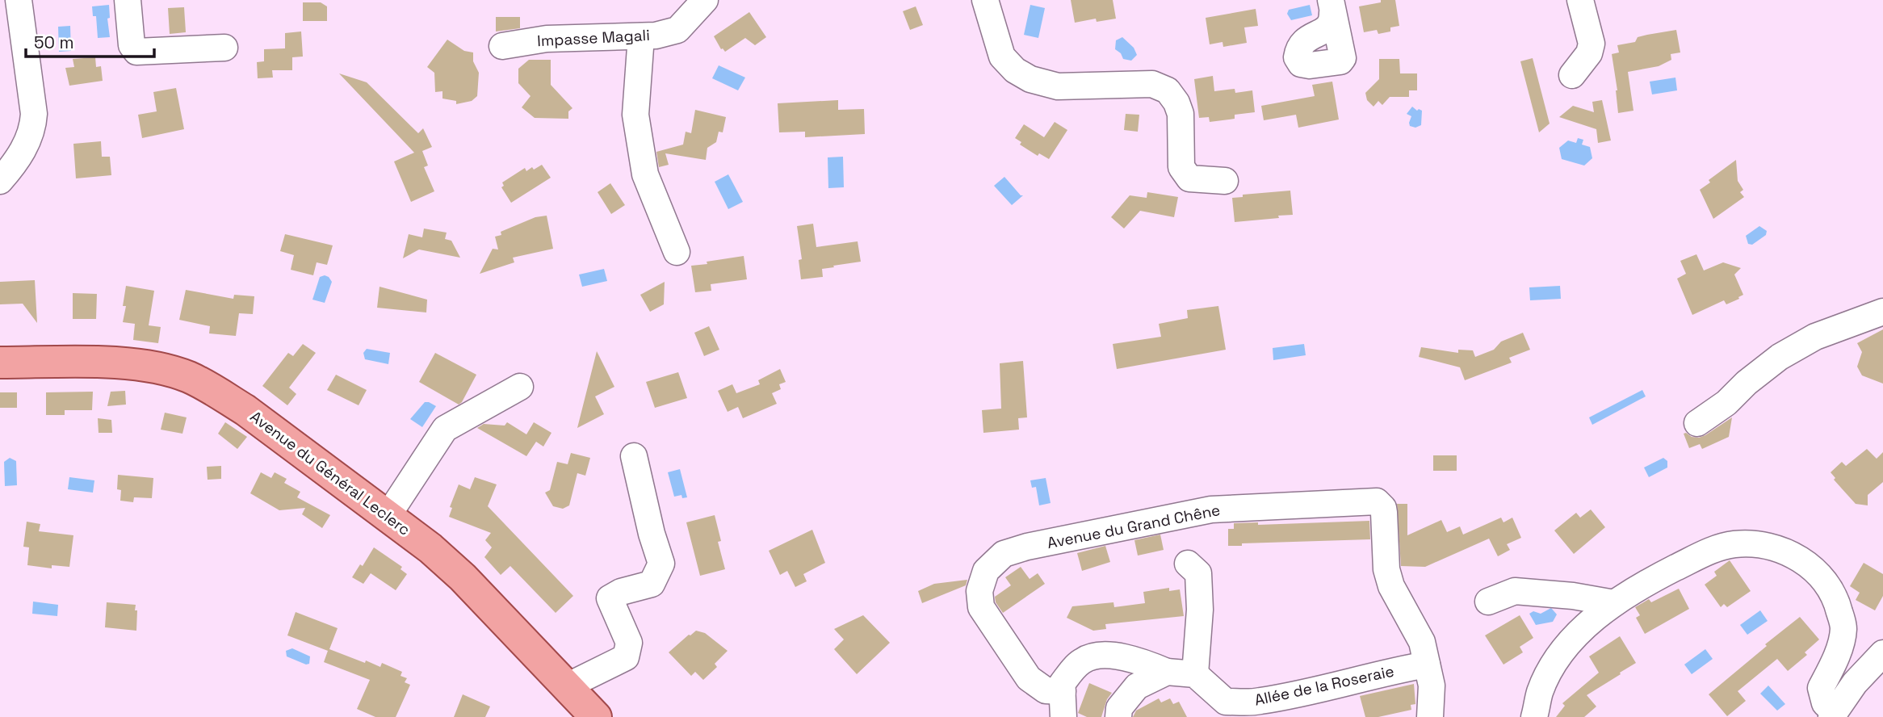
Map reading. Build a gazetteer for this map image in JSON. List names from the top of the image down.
{
  "streets": {
    "main road": ["Avenue du Général Leclerc"],
    "street": ["Impasse Magali", "Avenue du Grand Chêne", "Allée de la Roseraie"]
  },
  "crossings": [
    ["Avenue du Grand Chêne", "Allée de la Roseraie"]
  ],
  "scale_bar": "50 m"
}
